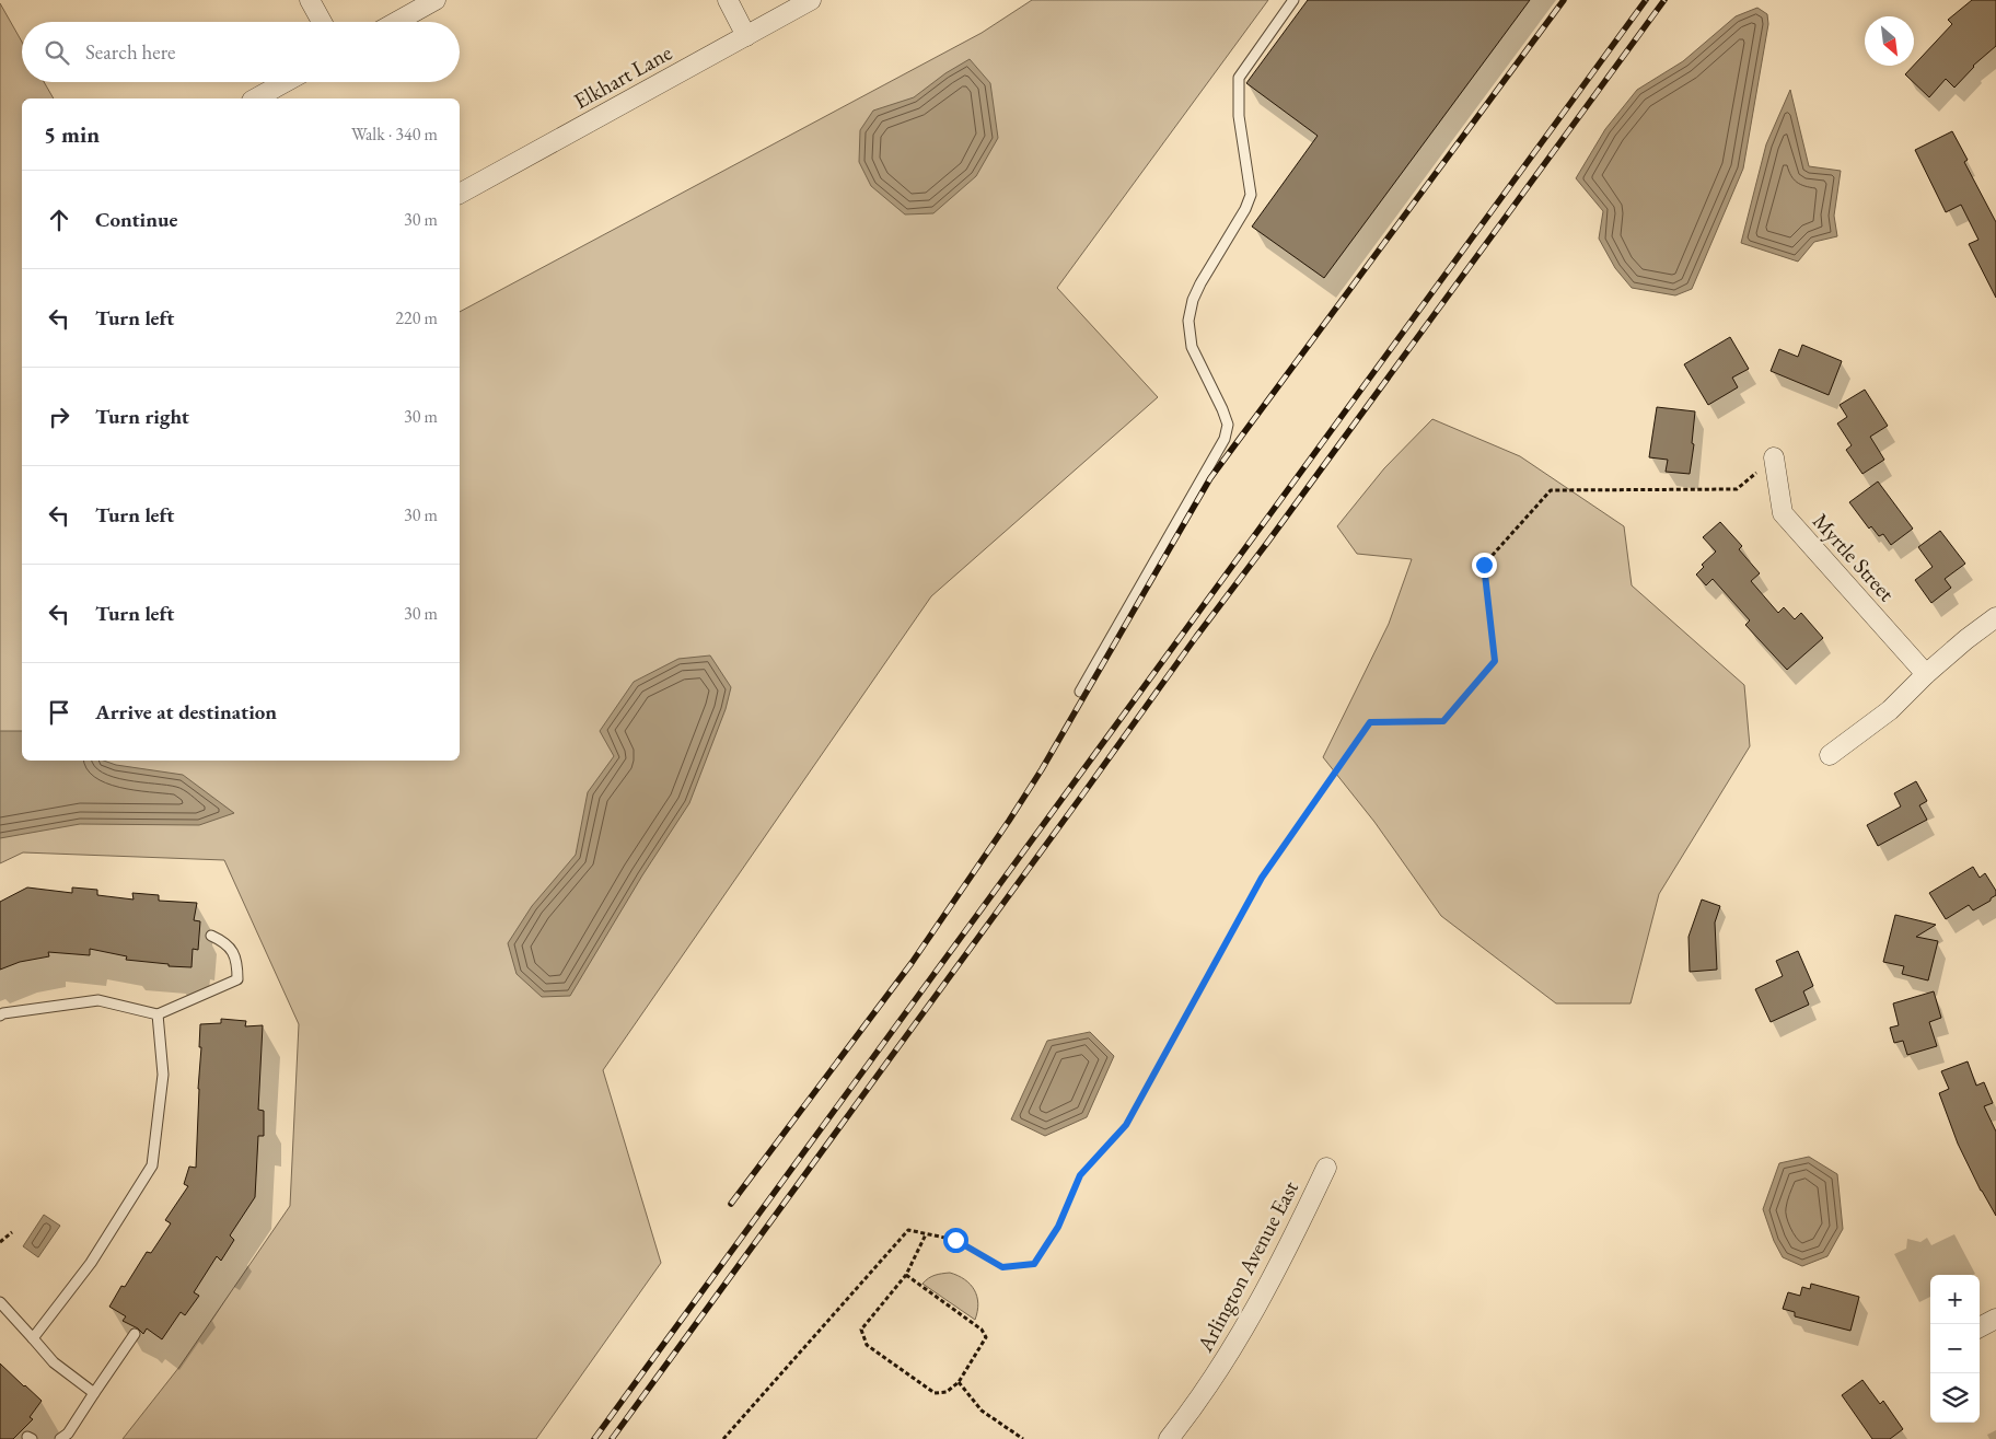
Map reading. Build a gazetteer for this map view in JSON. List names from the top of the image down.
{
  "streets": {
    "street": ["Elkhart Lane", "Myrtle Street", "Arlington Avenue East"]
  },
  "north": "bottom right",
  "page": {
    "search": "Search here",
    "heading": ["5 min", "Walk · 340 m"],
    "list": [
      ["Continue", "30 m"],
      ["Turn left", "220 m"],
      ["Turn right", "30 m"],
      ["Turn left", "30 m"],
      ["Turn left", "30 m"],
      "Arrive at destination"
    ],
    "map_buttons": ["+", "−"]
  }
}
